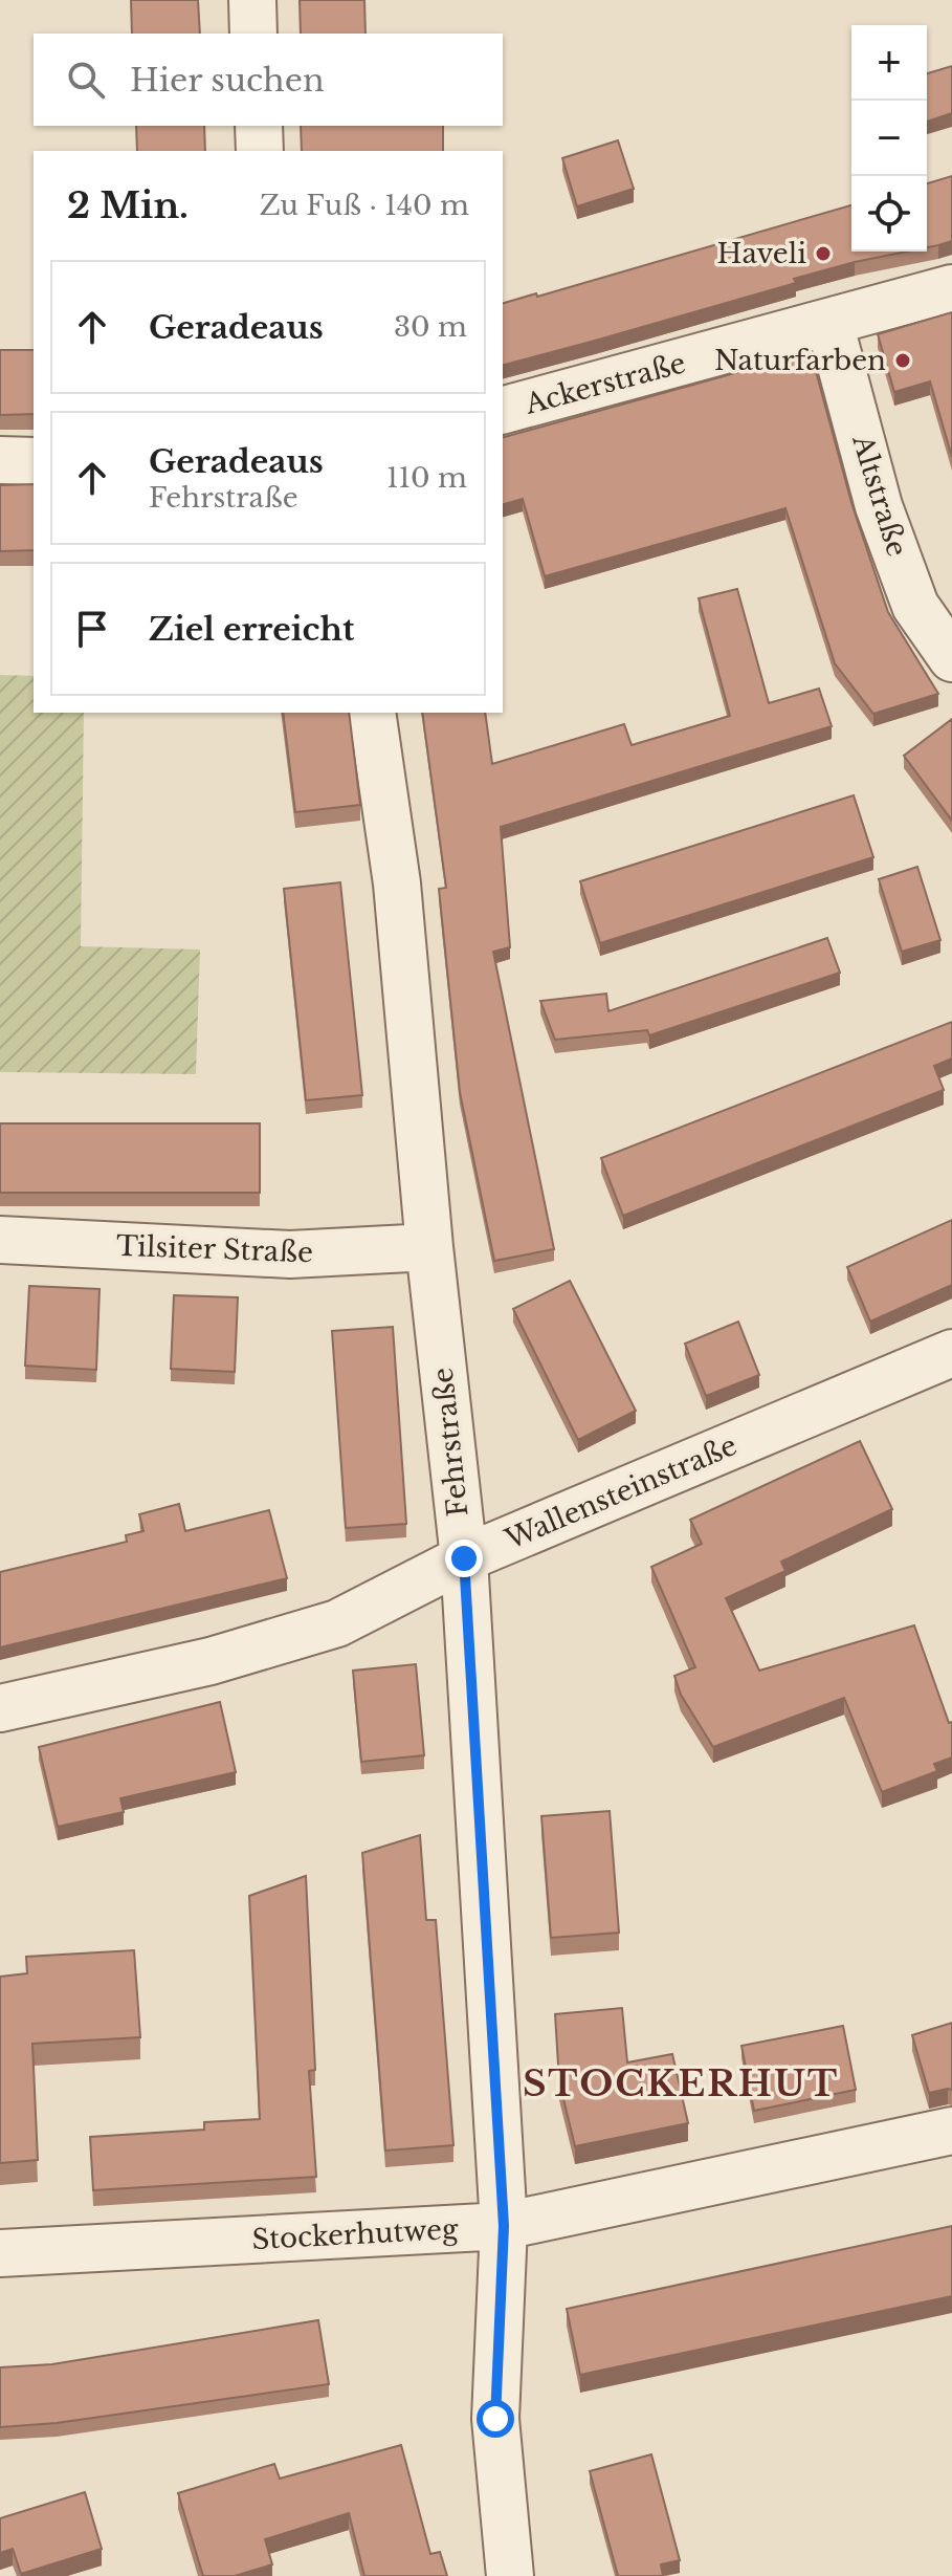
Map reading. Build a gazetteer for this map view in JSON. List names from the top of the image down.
{
  "streets": {
    "street": [
      "Ackerstraße",
      "Altstraße",
      "Tilsiter Straße",
      "Fehrstraße",
      "Wallensteinstraße",
      "Stockerhutweg"
    ]
  },
  "crossings": [
    ["Ackerstraße", "Altstraße"],
    ["Tilsiter Straße", "Fehrstraße"],
    ["Fehrstraße", "Wallensteinstraße"],
    ["Fehrstraße", "Stockerhutweg"]
  ],
  "districts": ["STOCKERHUT"],
  "places": ["Haveli", "Naturfarben"],
  "page": {
    "map_buttons": ["+", "−"],
    "search": "Hier suchen",
    "heading": ["2 Min.", "Zu Fuß · 140 m"],
    "list": [
      ["Geradeaus", "30 m"],
      ["Geradeaus", "Fehrstraße", "110 m"],
      "Ziel erreicht"
    ]
  }
}
